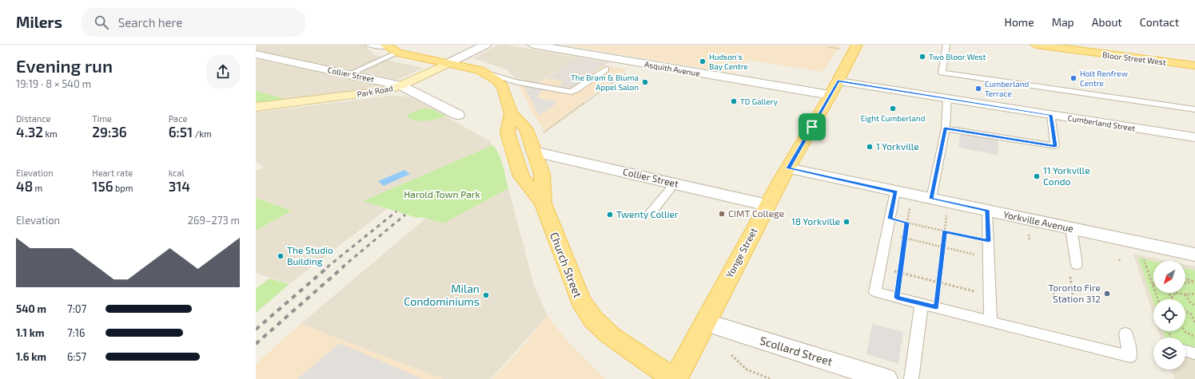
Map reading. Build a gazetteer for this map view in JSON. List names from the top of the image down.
{
  "streets": {
    "main road": ["Bloor Street West", "Yonge Street", "Church Street"],
    "street": [
      "Asquith Avenue",
      "Collier Street",
      "Park Road",
      "Cumberland Street",
      "Yorkville Avenue",
      "Scollard Street"
    ]
  },
  "crossings": [
    ["Asquith Avenue", "Yonge Street"],
    ["Collier Street", "Park Road"],
    ["Collier Street", "Yonge Street"],
    ["Collier Street", "Church Street"],
    ["Park Road", "Church Street"],
    ["Cumberland Street", "Yonge Street"],
    ["Yorkville Avenue", "Yonge Street"],
    ["Yonge Street", "Church Street"],
    ["Yonge Street", "Scollard Street"]
  ],
  "parks": ["Harold Town Park"],
  "places": [
    "Two Bloor West",
    "Hudson's Bay Centre",
    "Holt Renfrew Centre",
    "The Bram & Bluma Appel Salon",
    "Cumberland Terrace",
    "TD Gallery",
    "Eight Cumberland",
    "1 Yorkville",
    "11 Yorkville Condo",
    "CIMT College",
    "Twenty Collier",
    "18 Yorkville",
    "The Studio Building",
    "Toronto Fire Station 312",
    "Milan Condominiums"
  ],
  "north": "bottom left",
  "page": {
    "header": "Milers",
    "search": "Search here",
    "nav": [
      "Home",
      "Map",
      "About",
      "Contact"
    ],
    "heading": ["Evening run", "19:19 · 8 × 540 m"],
    "stats": [
      ["Distance", "4.32 km"],
      ["Time", "29:36"],
      ["Pace", "6:51 /km"],
      ["Elevation", "48 m"],
      ["Heart rate", "156 bpm"],
      ["kcal", "314"]
    ],
    "chart": ["Elevation", "269–273 m"],
    "list": [
      {
        "name": "540 m",
        "note": "7:07"
      },
      {
        "name": "1.1 km",
        "note": "7:16"
      },
      {
        "name": "1.6 km",
        "note": "6:57"
      }
    ]
  }
}
